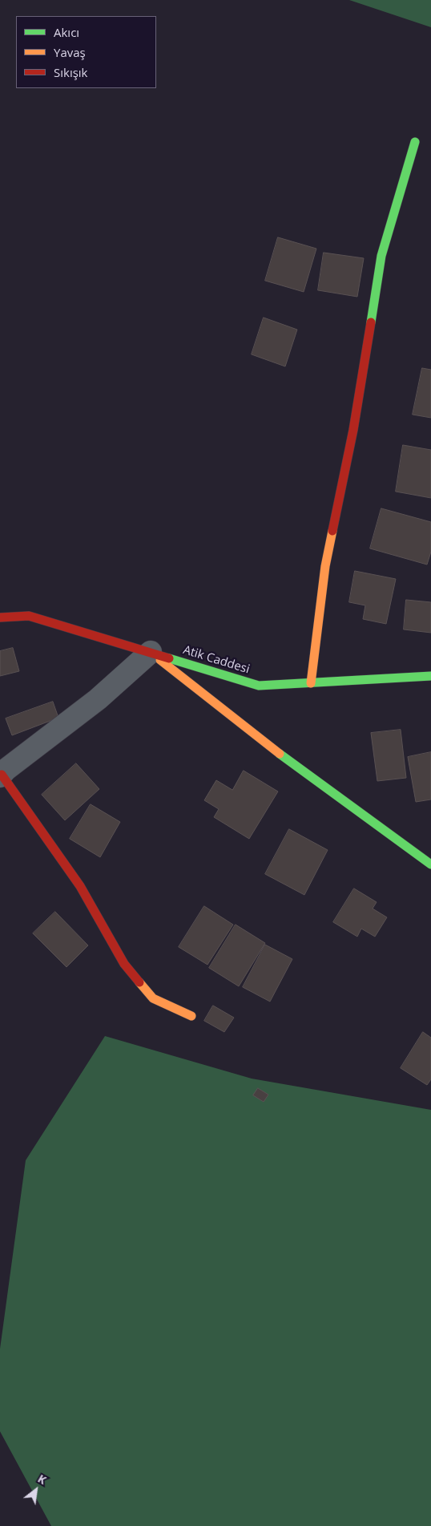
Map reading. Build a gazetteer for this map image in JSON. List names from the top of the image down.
{
  "streets": {
    "street": ["Atik Caddesi"]
  },
  "legend": ["Akıcı", "Yavaş", "Sıkışık"],
  "north": "top right"
}
